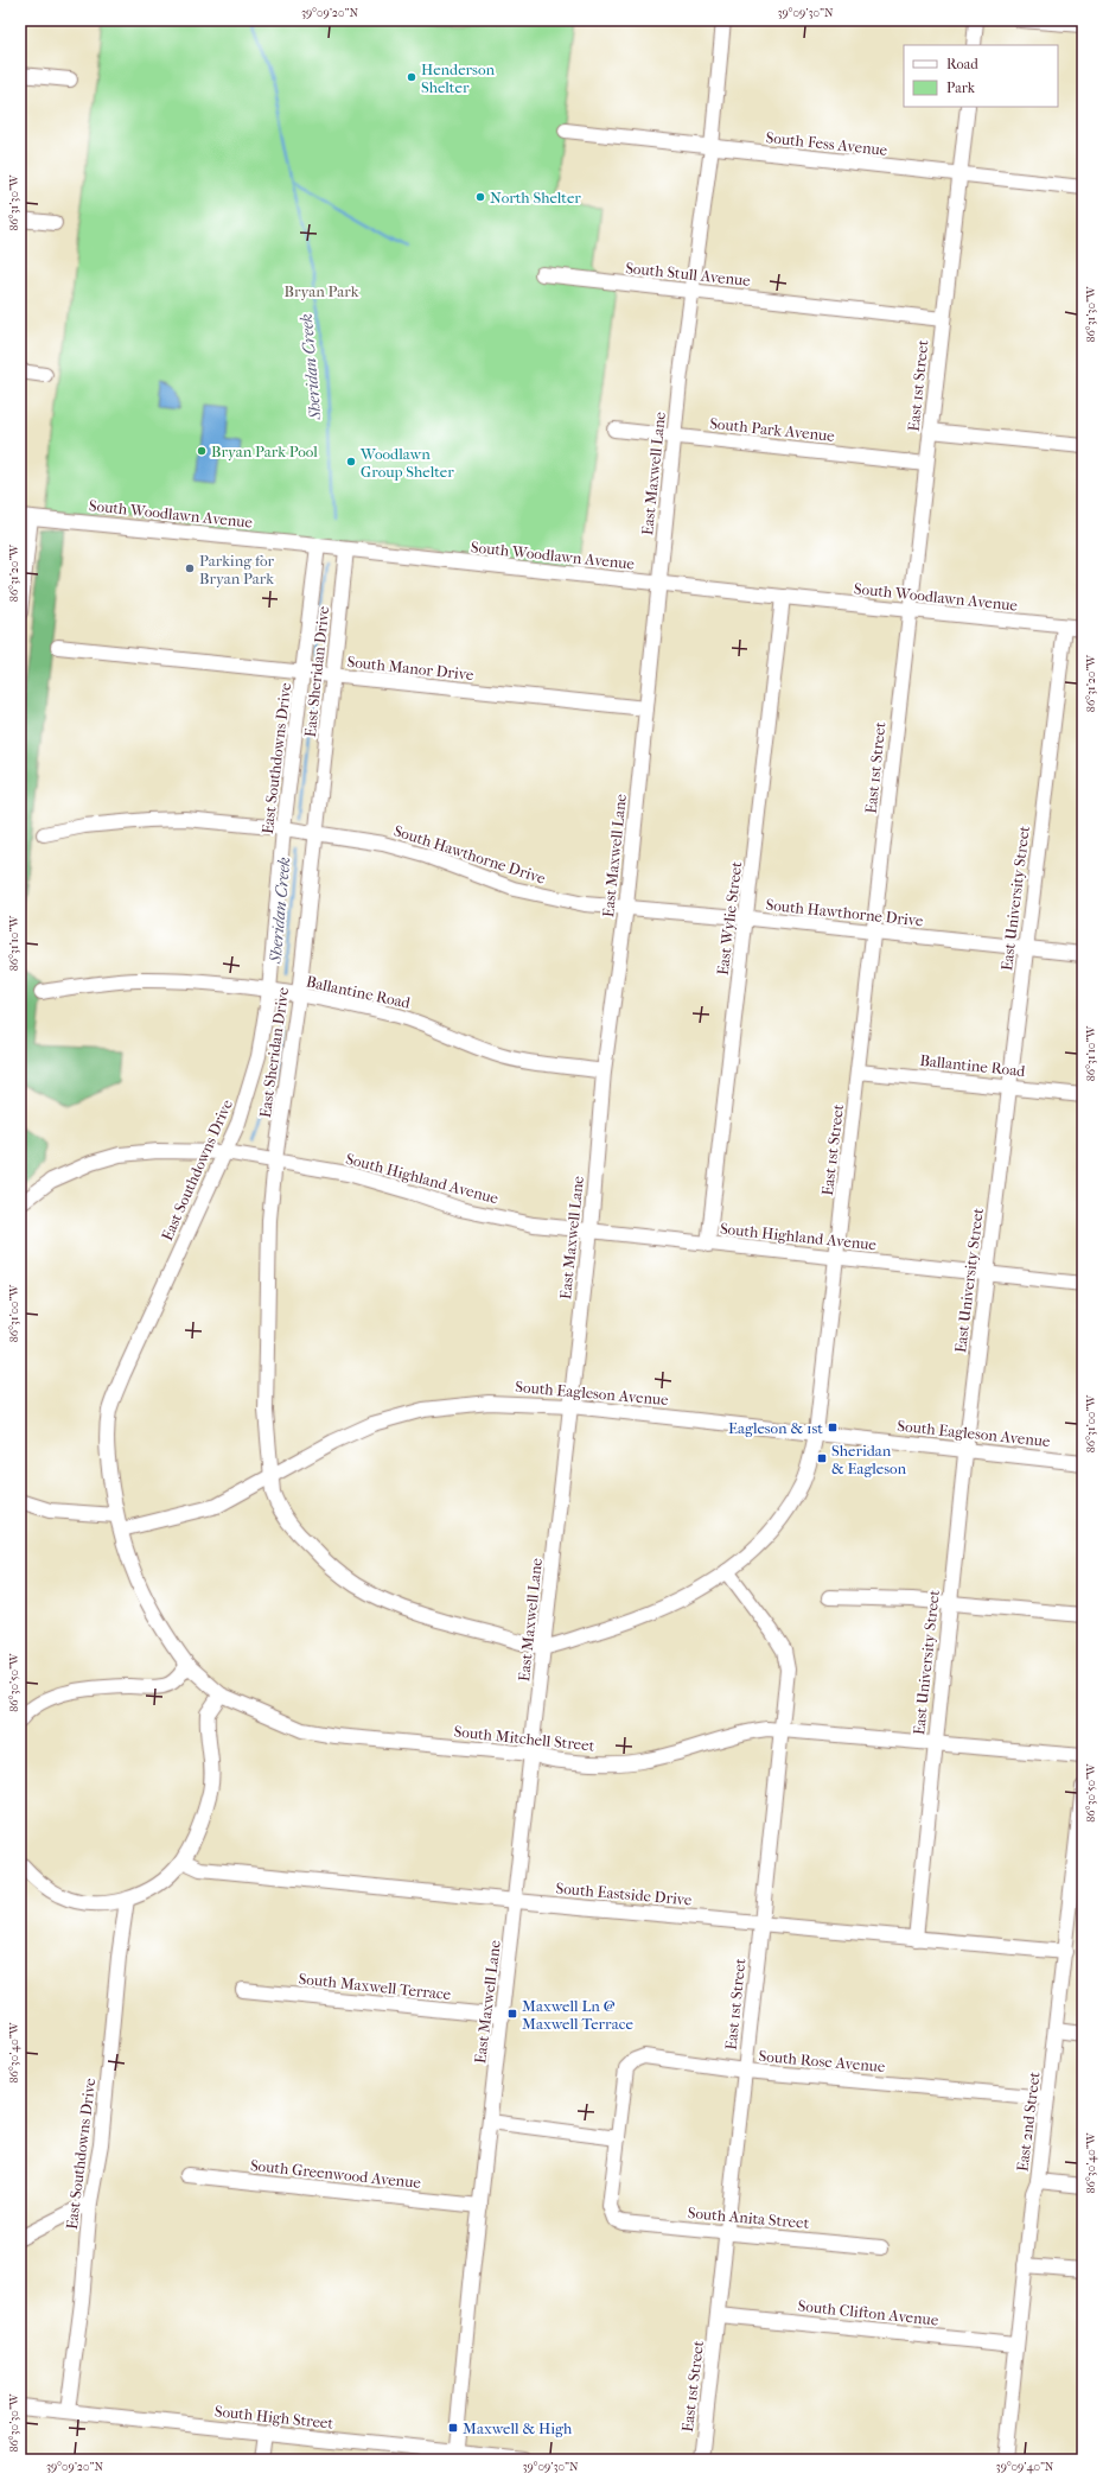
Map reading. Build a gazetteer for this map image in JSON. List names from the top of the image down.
{
  "streets": {
    "street": [
      "South Fess Avenue",
      "South Stull Avenue",
      "East 1st Street",
      "South Park Avenue",
      "East Maxwell Lane",
      "South Woodlawn Avenue",
      "South Manor Drive",
      "East Sheridan Drive",
      "East Southdowns Drive",
      "South Hawthorne Drive",
      "East University Street",
      "East Wylie Street",
      "Ballantine Road",
      "South Highland Avenue",
      "South Eagleson Avenue",
      "South Mitchell Street",
      "South Eastside Drive",
      "South Maxwell Terrace",
      "South Rose Avenue",
      "East 2nd Street",
      "South Greenwood Avenue",
      "South Anita Street",
      "South Clifton Avenue",
      "South High Street"
    ]
  },
  "crossings": [
    ["South Fess Avenue", "East 1st Street"],
    ["South Fess Avenue", "East Maxwell Lane"],
    ["South Stull Avenue", "East 1st Street"],
    ["South Stull Avenue", "East Maxwell Lane"],
    ["East 1st Street", "South Park Avenue"],
    ["East 1st Street", "East Maxwell Lane"],
    ["East 1st Street", "South Woodlawn Avenue"],
    ["East 1st Street", "East Sheridan Drive"],
    ["East 1st Street", "South Hawthorne Drive"],
    ["East 1st Street", "Ballantine Road"],
    ["East 1st Street", "South Highland Avenue"],
    ["East 1st Street", "South Eagleson Avenue"],
    ["East 1st Street", "South Mitchell Street"],
    ["East 1st Street", "South Eastside Drive"],
    ["East 1st Street", "South Rose Avenue"],
    ["East 1st Street", "South Anita Street"],
    ["East 1st Street", "South Clifton Avenue"],
    ["South Park Avenue", "East Maxwell Lane"],
    ["East Maxwell Lane", "South Woodlawn Avenue"],
    ["East Maxwell Lane", "South Manor Drive"],
    ["East Maxwell Lane", "East Sheridan Drive"],
    ["East Maxwell Lane", "South Hawthorne Drive"],
    ["East Maxwell Lane", "Ballantine Road"],
    ["East Maxwell Lane", "South Highland Avenue"],
    ["East Maxwell Lane", "South Eagleson Avenue"],
    ["East Maxwell Lane", "South Mitchell Street"],
    ["East Maxwell Lane", "South Eastside Drive"],
    ["East Maxwell Lane", "South Maxwell Terrace"],
    ["East Maxwell Lane", "South Greenwood Avenue"],
    ["East Maxwell Lane", "South High Street"],
    ["South Woodlawn Avenue", "East Sheridan Drive"],
    ["South Woodlawn Avenue", "East Southdowns Drive"],
    ["South Woodlawn Avenue", "East University Street"],
    ["South Woodlawn Avenue", "East Wylie Street"],
    ["South Manor Drive", "East Sheridan Drive"],
    ["South Manor Drive", "East Southdowns Drive"],
    ["East Sheridan Drive", "South Hawthorne Drive"],
    ["East Sheridan Drive", "Ballantine Road"],
    ["East Sheridan Drive", "South Highland Avenue"],
    ["East Sheridan Drive", "South Eagleson Avenue"],
    ["East Southdowns Drive", "South Hawthorne Drive"],
    ["East Southdowns Drive", "Ballantine Road"],
    ["East Southdowns Drive", "South Highland Avenue"],
    ["East Southdowns Drive", "South Eagleson Avenue"],
    ["East Southdowns Drive", "South Mitchell Street"],
    ["East Southdowns Drive", "South High Street"],
    ["South Hawthorne Drive", "East University Street"],
    ["South Hawthorne Drive", "East Wylie Street"],
    ["East University Street", "Ballantine Road"],
    ["East University Street", "South Highland Avenue"],
    ["East University Street", "South Eagleson Avenue"],
    ["East University Street", "South Mitchell Street"],
    ["East University Street", "South Eastside Drive"],
    ["East Wylie Street", "South Highland Avenue"],
    ["South Eastside Drive", "East 2nd Street"],
    ["South Rose Avenue", "East 2nd Street"],
    ["South Rose Avenue", "South Anita Street"],
    ["East 2nd Street", "South Clifton Avenue"]
  ],
  "water": ["Sheridan Creek"],
  "parks": ["Bryan Park"],
  "places": {
    "other": [
      "Henderson Shelter",
      "North Shelter",
      "Bryan Park Pool",
      "Woodlawn Group Shelter",
      "Parking for Bryan Park"
    ],
    "transit": [
      "Eagleson & 1st",
      "Sheridan & Eagleson",
      "Maxwell Ln @ Maxwell Terrace",
      "Maxwell & High"
    ]
  },
  "legend": ["Road", "Park"],
  "coordinates": [
    "39°09'20\"N",
    "39°09'30\"N",
    "86°31'30\"W",
    "86°31'20\"W",
    "86°31'10\"W",
    "86°31'00\"W",
    "86°30'50\"W",
    "86°30'40\"W",
    "86°30'30\"W",
    "39°09'40\"N"
  ]
}
